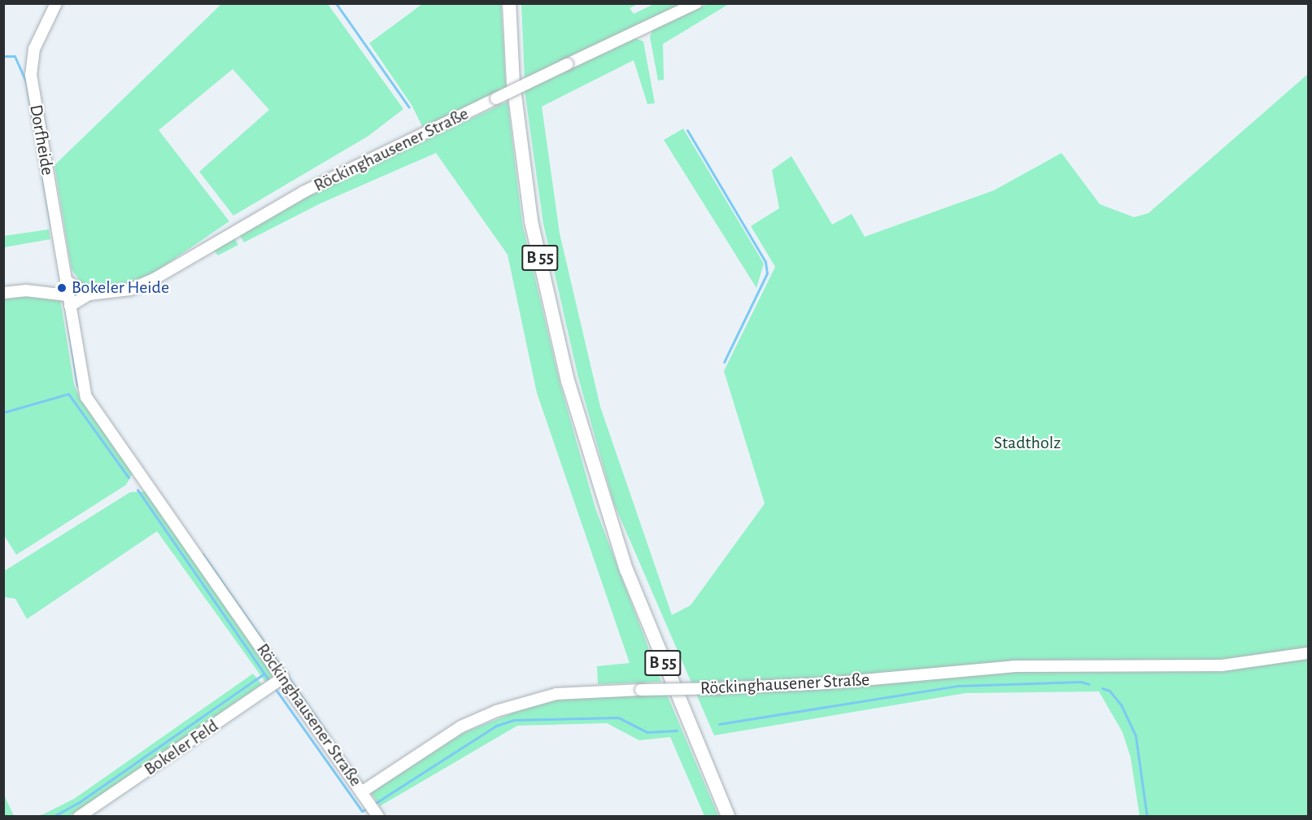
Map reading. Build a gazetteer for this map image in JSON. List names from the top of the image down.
{
  "streets": {
    "main road": ["B 55"],
    "street": ["Dorfheide", "Röckinghausener Straße", "Bokeler Feld"]
  },
  "crossings": [
    ["Dorfheide", "Röckinghausener Straße"],
    ["Röckinghausener Straße", "Bokeler Feld"]
  ],
  "parks": ["Stadtholz"],
  "places": ["Bokeler Heide"]
}
